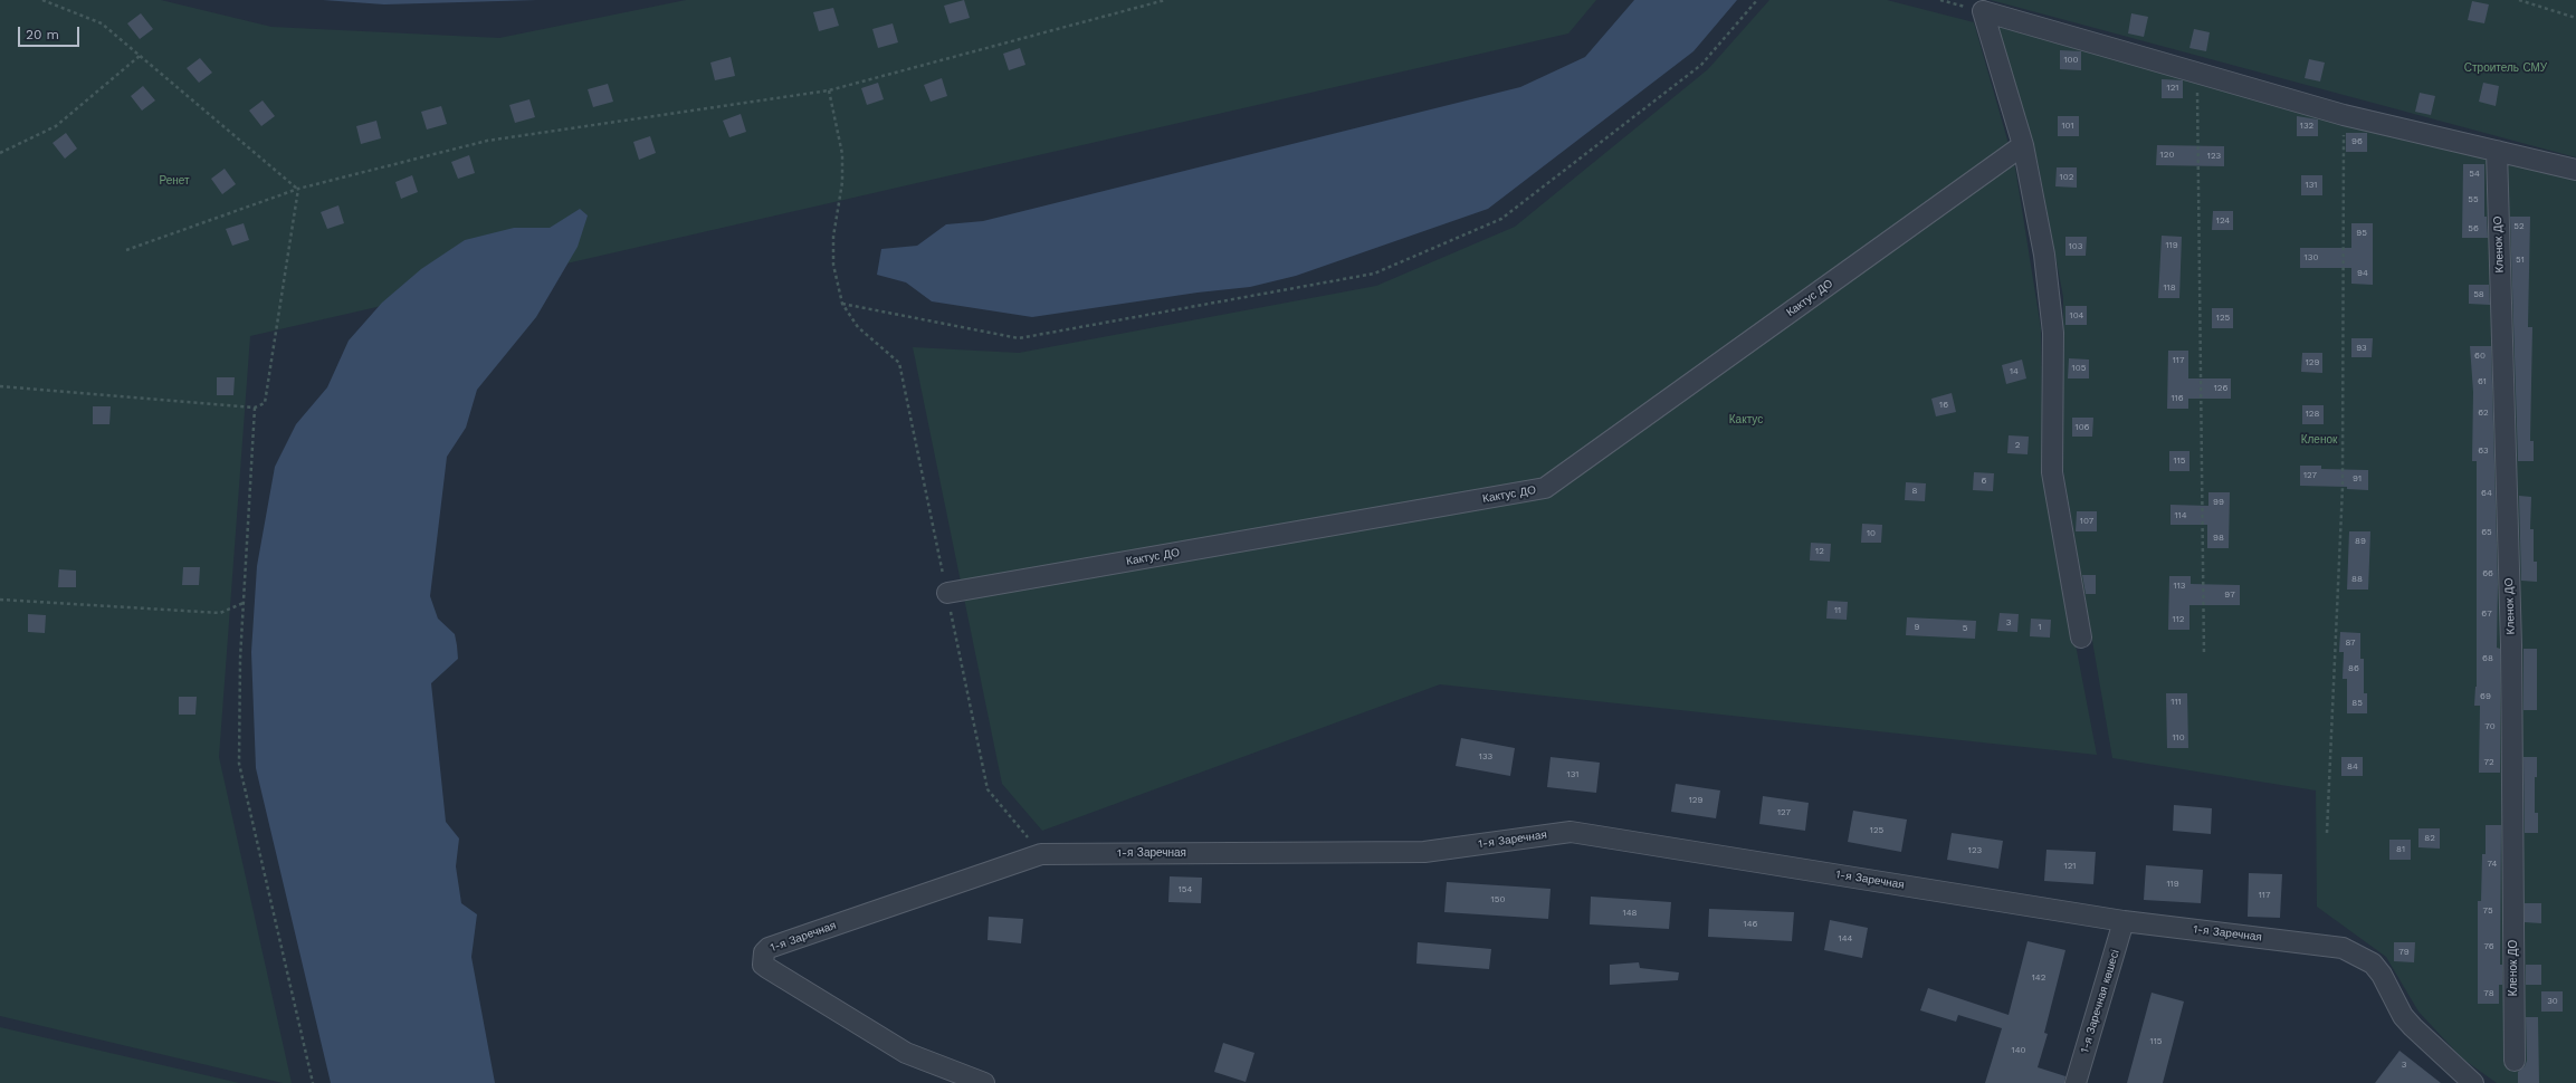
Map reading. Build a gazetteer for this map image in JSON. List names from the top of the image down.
{
  "streets": {
    "street": [
      "Кленок ДО",
      "Кактус ДО",
      "1-я Заречная",
      "1-я Заречная көшесі"
    ]
  },
  "crossings": [
    ["1-я Заречная", "1-я Заречная көшесі"]
  ],
  "parks": [
    "Строитель СМУ",
    "Ренет",
    "Кактус",
    "Кленок"
  ],
  "house_numbers": [
    "100",
    "121",
    "101",
    "132",
    "96",
    "120",
    "123",
    "54",
    "102",
    "131",
    "55",
    "124",
    "52",
    "56",
    "95",
    "119",
    "103",
    "130",
    "51",
    "94",
    "118",
    "58",
    "104",
    "125",
    "93",
    "60",
    "117",
    "129",
    "105",
    "14",
    "61",
    "126",
    "116",
    "16",
    "62",
    "128",
    "106",
    "2",
    "63",
    "115",
    "127",
    "91",
    "6",
    "8",
    "64",
    "99",
    "114",
    "107",
    "65",
    "10",
    "98",
    "89",
    "12",
    "66",
    "88",
    "113",
    "97",
    "11",
    "67",
    "112",
    "3",
    "9",
    "1",
    "5",
    "87",
    "68",
    "86",
    "69",
    "111",
    "85",
    "70",
    "110",
    "133",
    "72",
    "84",
    "131",
    "129",
    "127",
    "125",
    "82",
    "81",
    "123",
    "74",
    "121",
    "119",
    "154",
    "117",
    "150",
    "75",
    "148",
    "146",
    "144",
    "76",
    "79",
    "142",
    "78",
    "30",
    "115",
    "140",
    "3"
  ],
  "scale_bar": "20 m"
}
